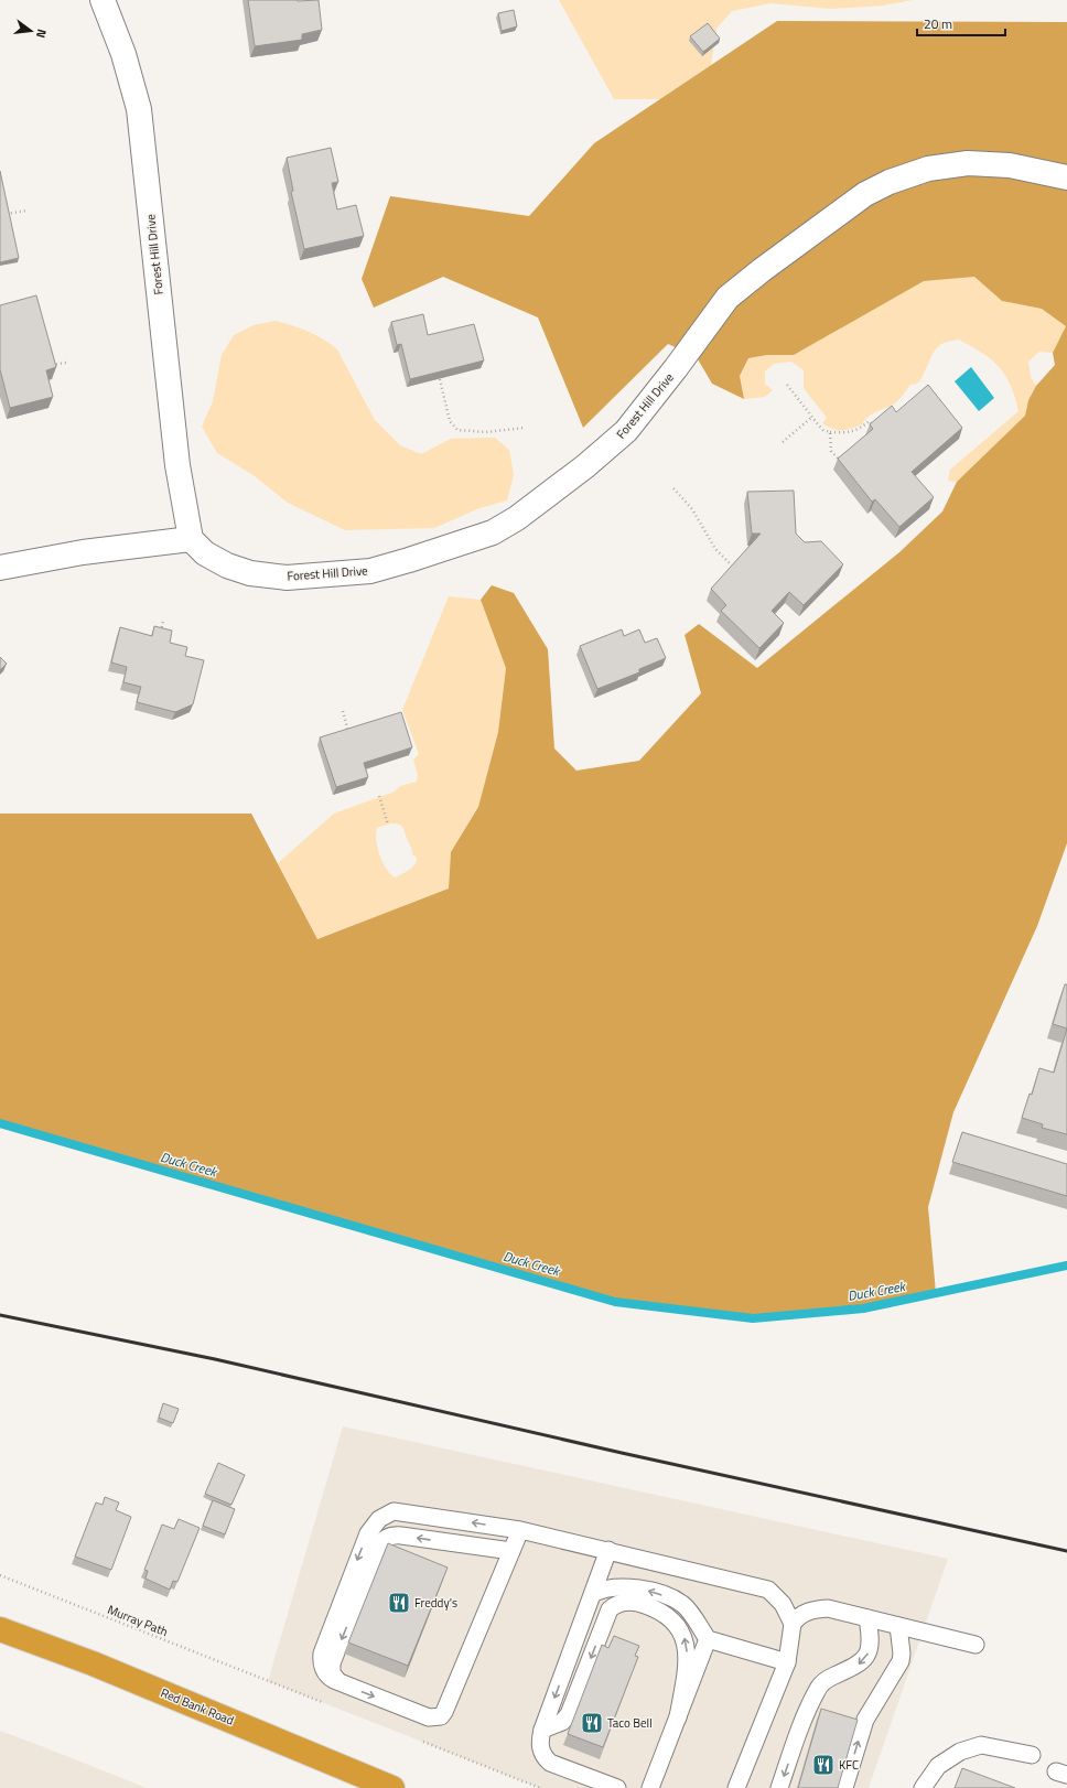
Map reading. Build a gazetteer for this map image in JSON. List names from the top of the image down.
{
  "streets": {
    "highway": ["Red Bank Road"],
    "street": ["Forest Hill Drive"],
    "path": ["Murray Path"]
  },
  "water": ["Duck Creek"],
  "places": {
    "restaurant": ["Freddy's", "Taco Bell", "KFC"]
  },
  "scale_bar": "20 m",
  "north": "right"
}
